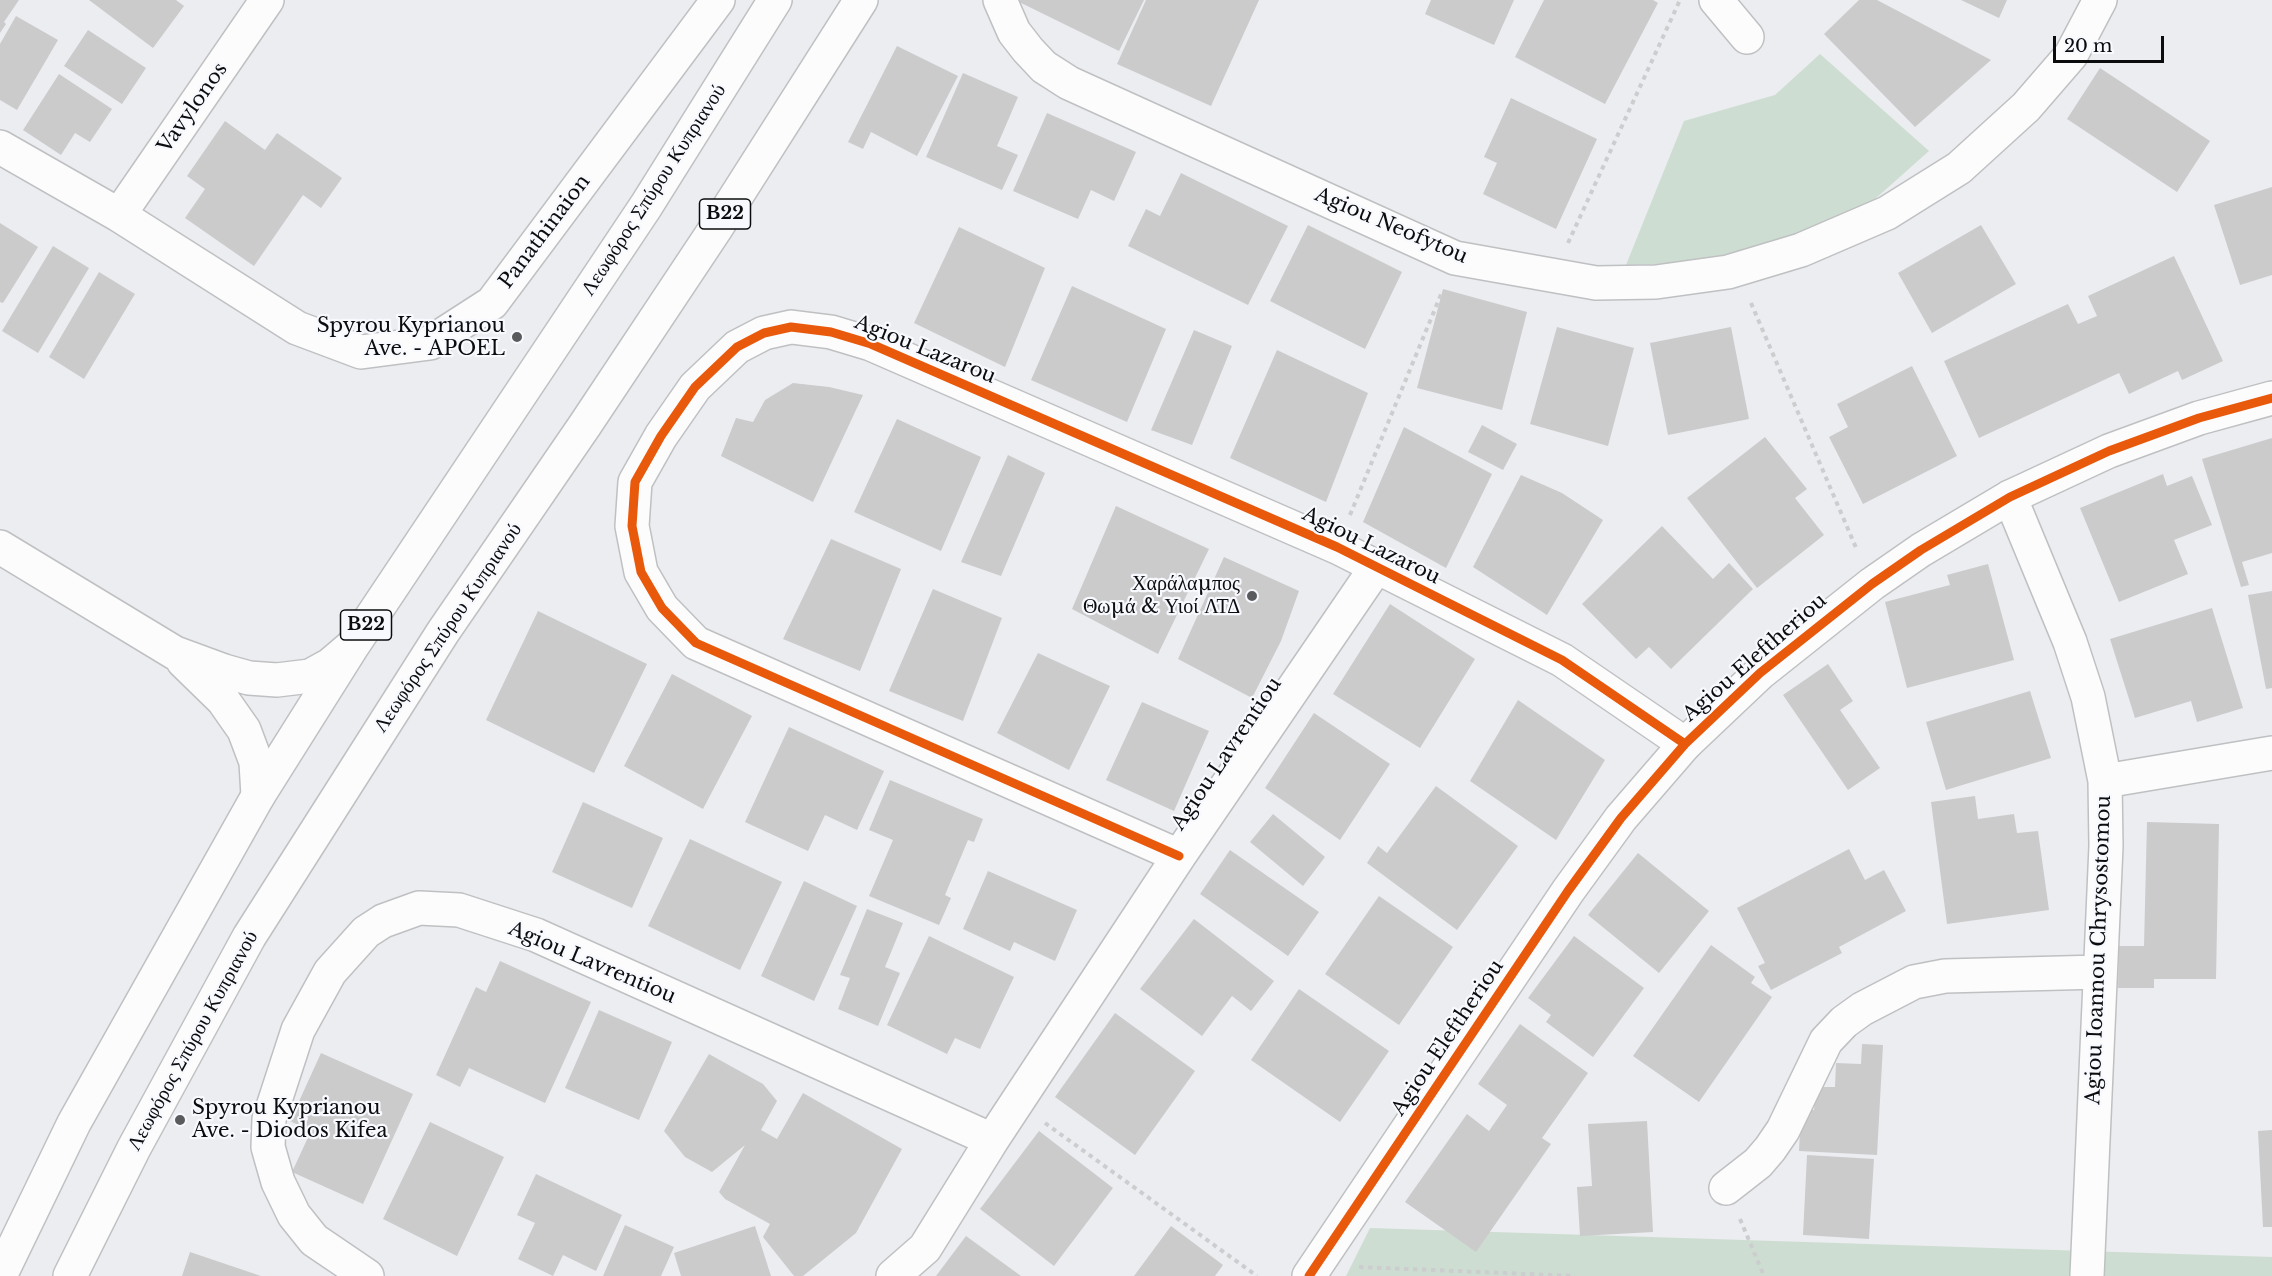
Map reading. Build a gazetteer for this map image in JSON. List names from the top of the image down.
{
  "streets": {
    "street": [
      "Vavylonos",
      "Λεωφόρος Σπύρου Κυπριανού",
      "B22",
      "Agiou Neofytou",
      "Panathinaion",
      "Agiou Lazarou",
      "Agiou Eleftheriou",
      "Agiou Lavrentiou",
      "Agiou Ioannou Chrysostomou"
    ]
  },
  "crossings": [
    ["Vavylonos", "Panathinaion"],
    ["Agiou Lazarou", "Agiou Eleftheriou"],
    ["Agiou Lazarou", "Agiou Lavrentiou"],
    ["Agiou Eleftheriou", "Agiou Ioannou Chrysostomou"]
  ],
  "places": ["Spyrou Kyprianou Ave. - APOEL", "Χαράλαμπος Θωμά & Υιοί ΛΤΔ", "Spyrou Kyprianou Ave. - Diodos Kifea"],
  "scale_bar": "20 m"
}
